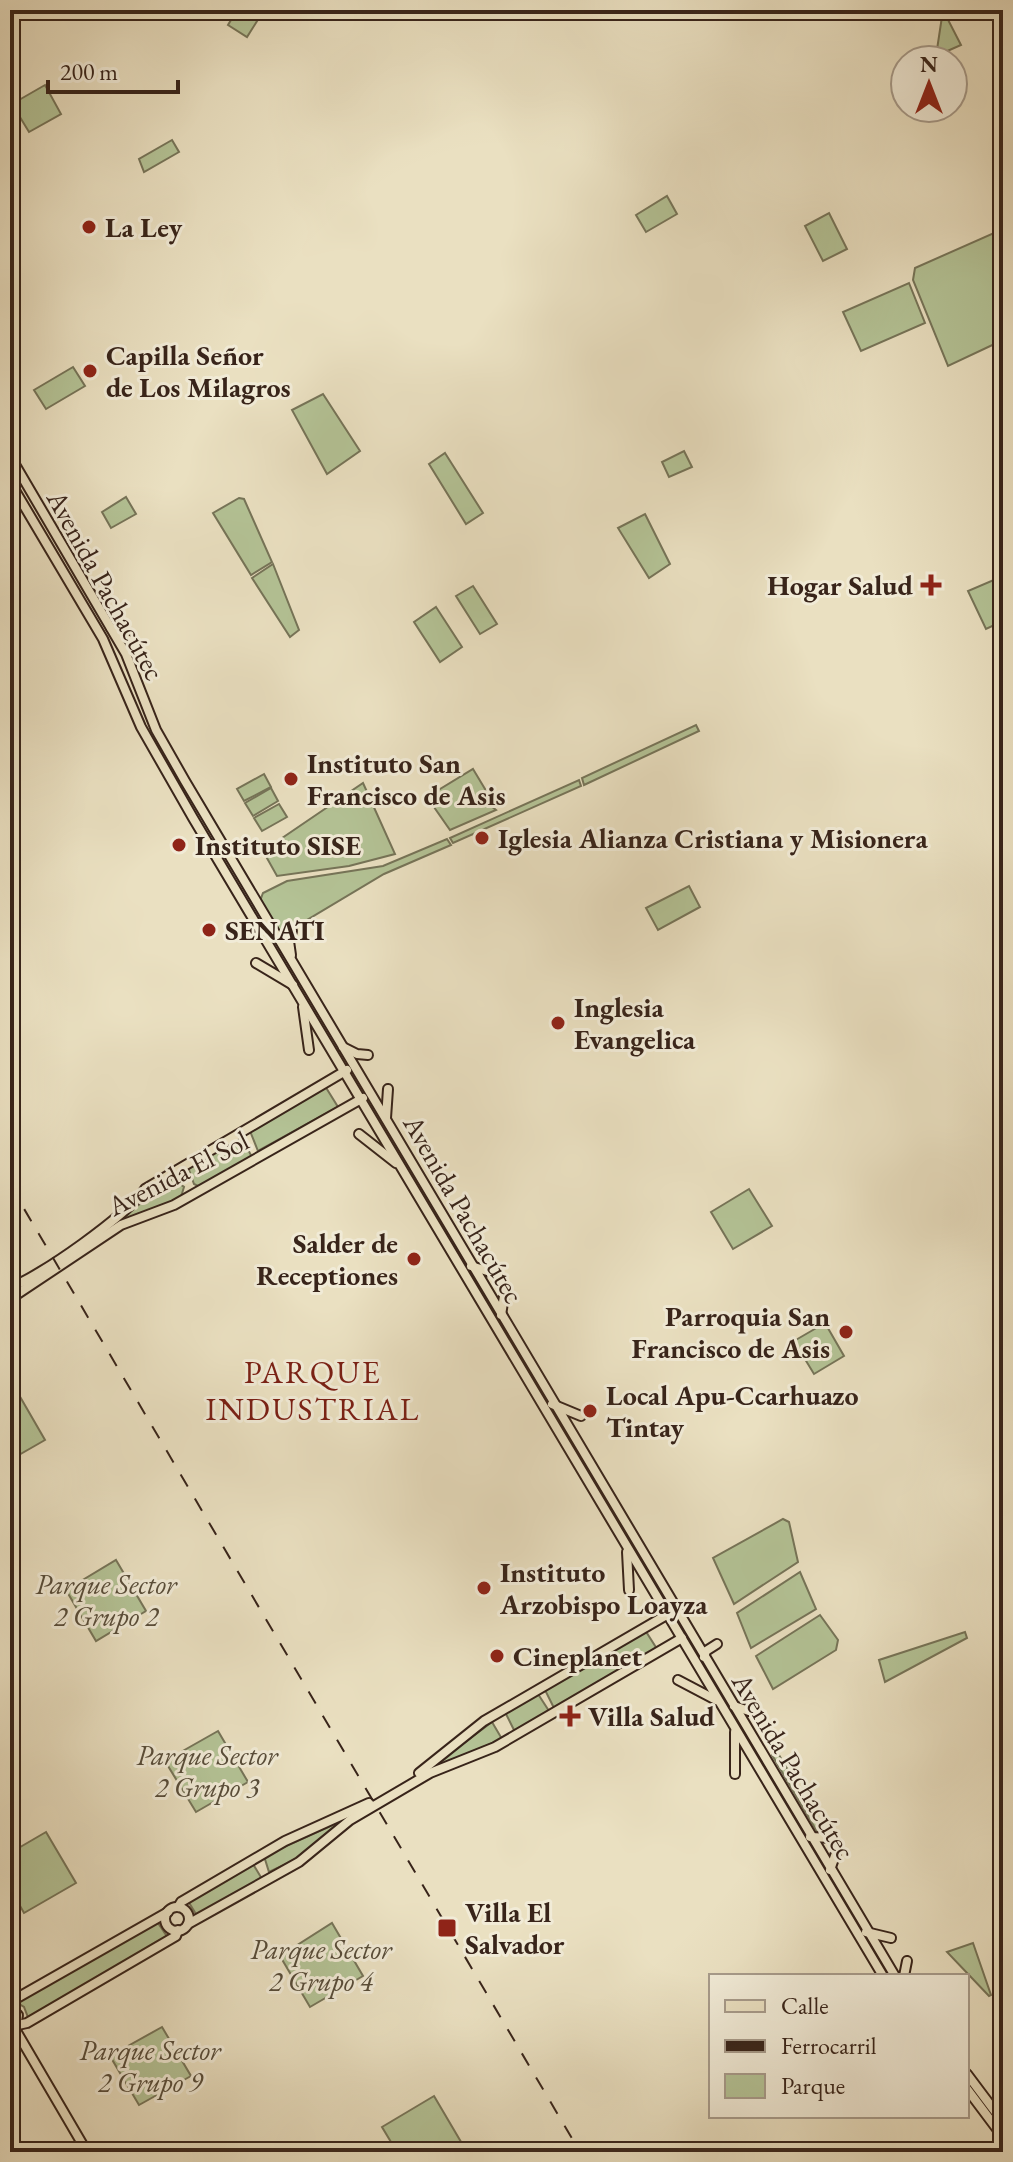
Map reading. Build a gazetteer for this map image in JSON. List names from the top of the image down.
{
  "streets": {
    "main road": ["Avenida Pachacútec", "Avenida El Sol"]
  },
  "crossings": [
    ["Avenida Pachacútec", "Avenida El Sol"]
  ],
  "districts": ["PARQUE INDUSTRIAL"],
  "parks": [
    "Parque Sector 2 Grupo 2",
    "Parque Sector 2 Grupo 3",
    "Parque Sector 2 Grupo 4",
    "Parque Sector 2 Grupo 9"
  ],
  "places": {
    "other": [
      "La Ley",
      "Capilla Señor de Los Milagros",
      "Instituto San Francisco de Asis",
      "Iglesia Alianza Cristiana y Misionera",
      "Instituto SISE",
      "SENATI",
      "Inglesia Evangelica",
      "Salder de Receptiones",
      "Parroquia San Francisco de Asis",
      "Local Apu-Ccarhuazo Tintay",
      "Instituto Arzobispo Loayza",
      "Cineplanet"
    ],
    "health": ["Hogar Salud", "Villa Salud"],
    "transit": ["Villa El Salvador"]
  },
  "legend": ["Calle", "Ferrocarril", "Parque"],
  "scale_bar": "200 m",
  "north": "top"
}
